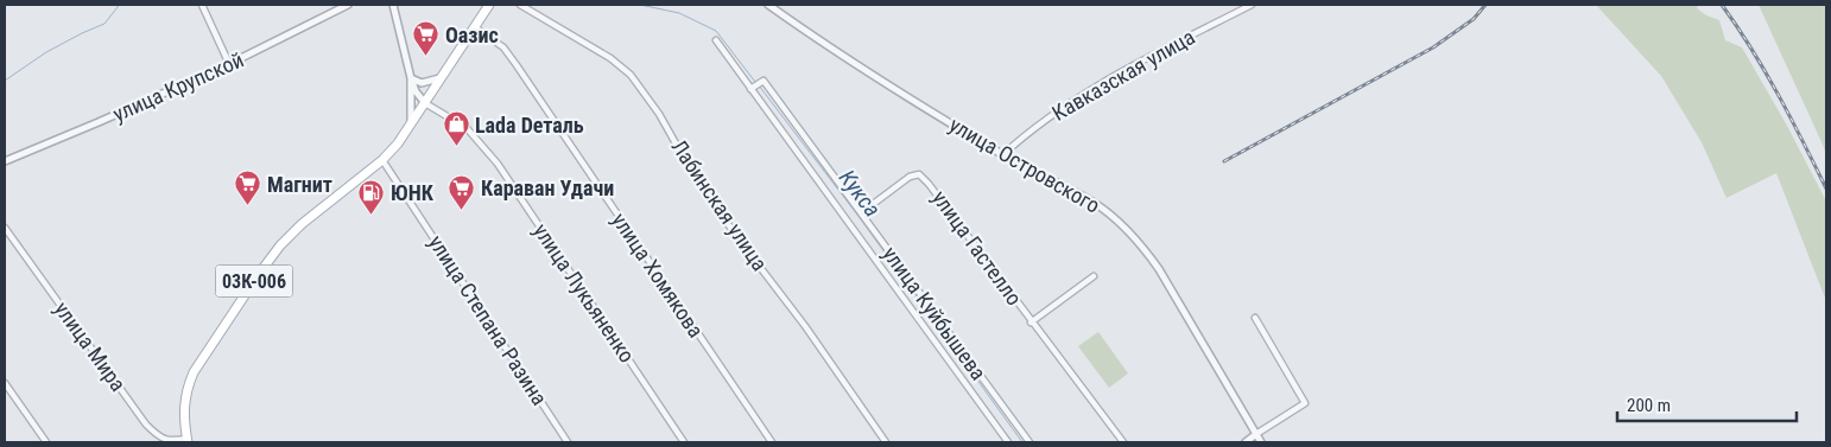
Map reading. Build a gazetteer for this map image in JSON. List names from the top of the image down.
{
  "streets": {
    "main road": ["03К-006"],
    "street": [
      "Кавказская улица",
      "улица Крупской",
      "улица Островского",
      "Лабинская улица",
      "улица Гастелло",
      "улица Хомякова",
      "улица Лукьяненко",
      "улица Куйбышева",
      "улица Степана Разина",
      "улица Мира"
    ]
  },
  "crossings": [
    ["Кавказская улица", "улица Островского"],
    ["улица Гастелло", "улица Куйбышева"],
    ["улица Хомякова", "03К-006"],
    ["03К-006", "улица Лукьяненко"],
    ["03К-006", "улица Степана Разина"],
    ["03К-006", "улица Мира"]
  ],
  "water": ["Кукса"],
  "places": {
    "supermarket": ["Оазис", "Магнит", "Караван Удачи"],
    "shop": ["Lada Dеталь"],
    "fuel station": ["ЮНК"]
  },
  "scale_bar": "200 m"
}
